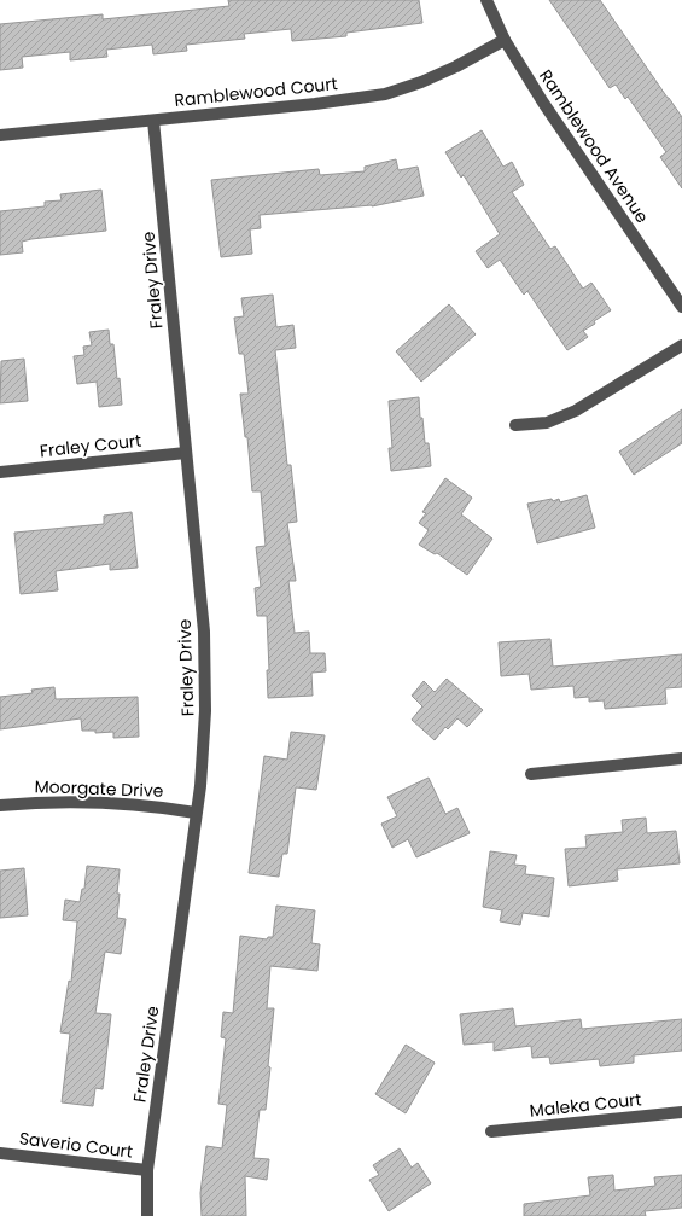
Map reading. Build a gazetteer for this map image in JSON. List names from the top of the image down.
{
  "streets": {
    "street": [
      "Ramblewood Court",
      "Ramblewood Avenue",
      "Fraley Drive",
      "Fraley Court",
      "Moorgate Drive",
      "Maleka Court",
      "Saverio Court"
    ]
  },
  "crossings": [
    ["Ramblewood Court", "Ramblewood Avenue"],
    ["Ramblewood Court", "Fraley Drive"],
    ["Fraley Drive", "Fraley Court"],
    ["Fraley Drive", "Moorgate Drive"],
    ["Fraley Drive", "Saverio Court"]
  ]
}
